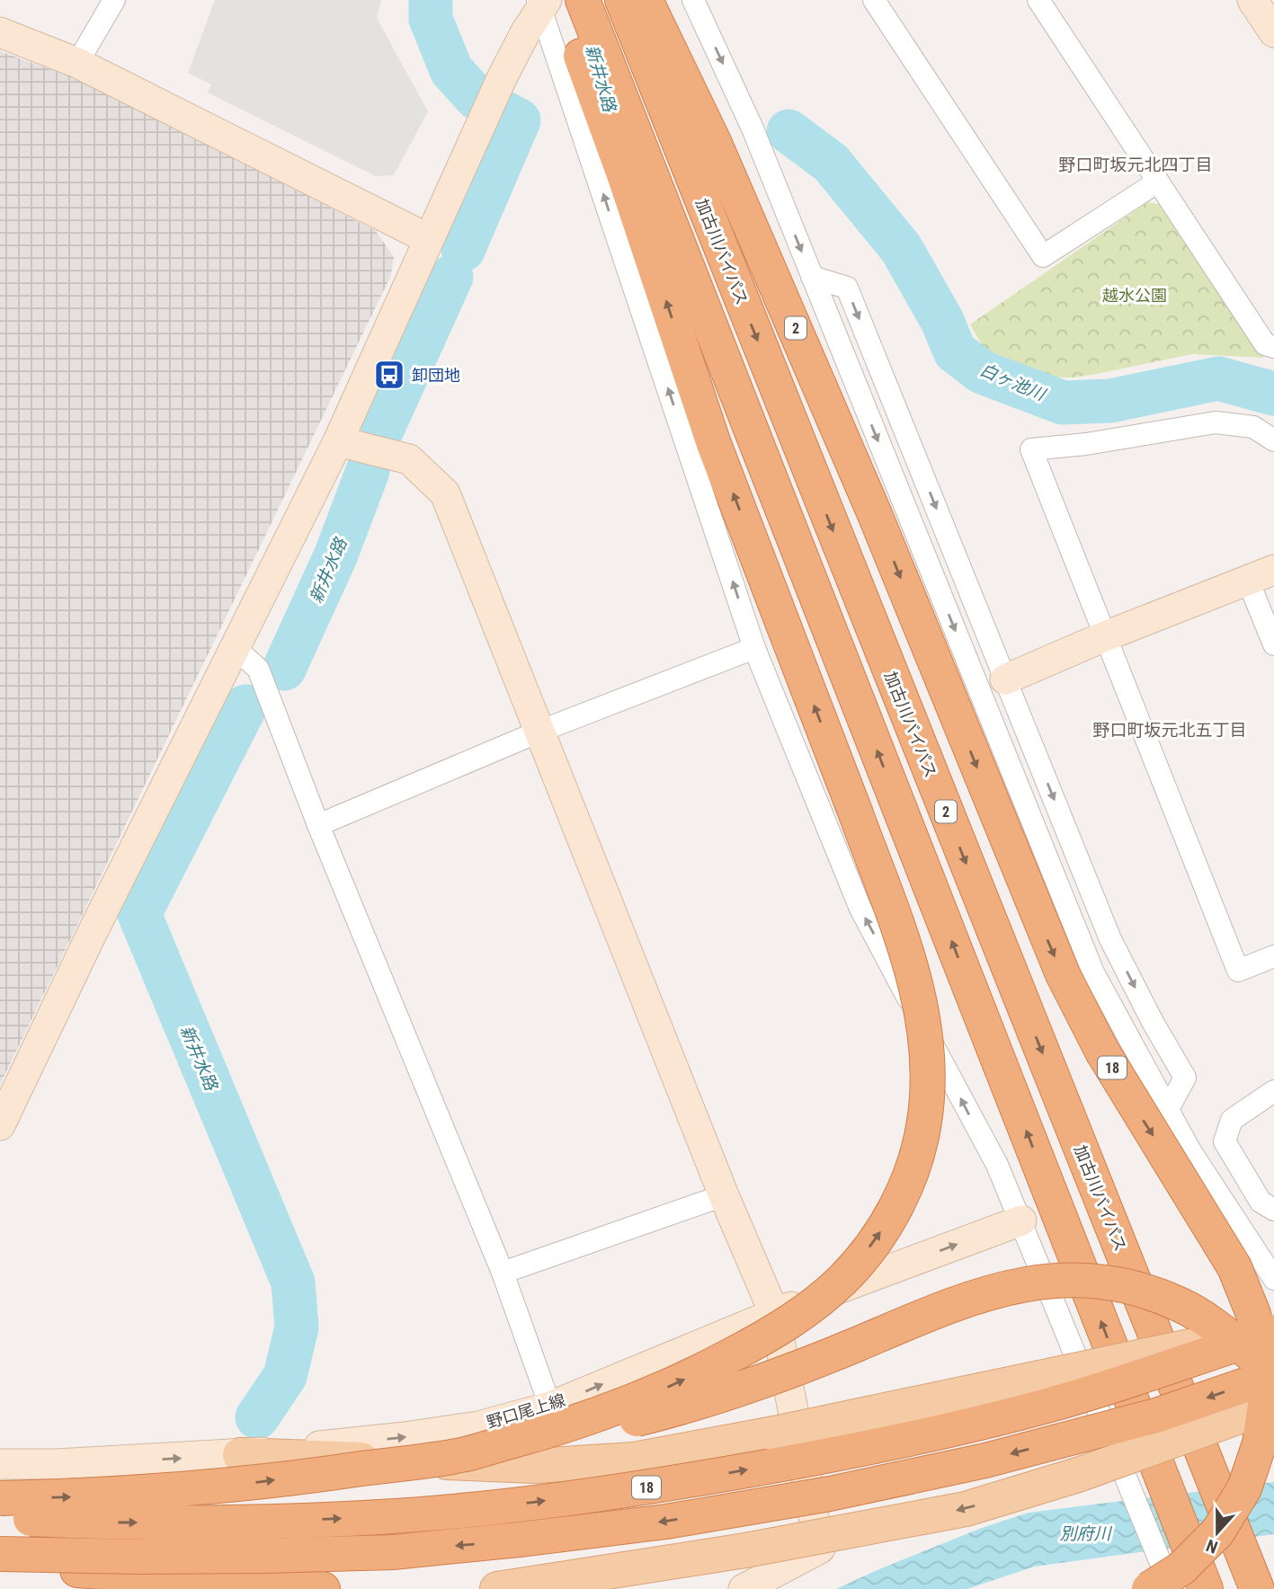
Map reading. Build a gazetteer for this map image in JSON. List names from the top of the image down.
{
  "streets": {
    "highway": ["加古川バイパス", "2", "18"],
    "street": ["野口尾上線"]
  },
  "crossings": [
    ["2", "18"],
    ["18", "野口尾上線"]
  ],
  "one_way": ["野口尾上線"],
  "districts": ["野口町坂元北四丁目", "野口町坂元北五丁目"],
  "water": ["新井水路", "白ヶ池川", "別府川"],
  "parks": ["越水公園"],
  "places": {
    "bus stop": ["卸団地"]
  },
  "north": "bottom"
}
